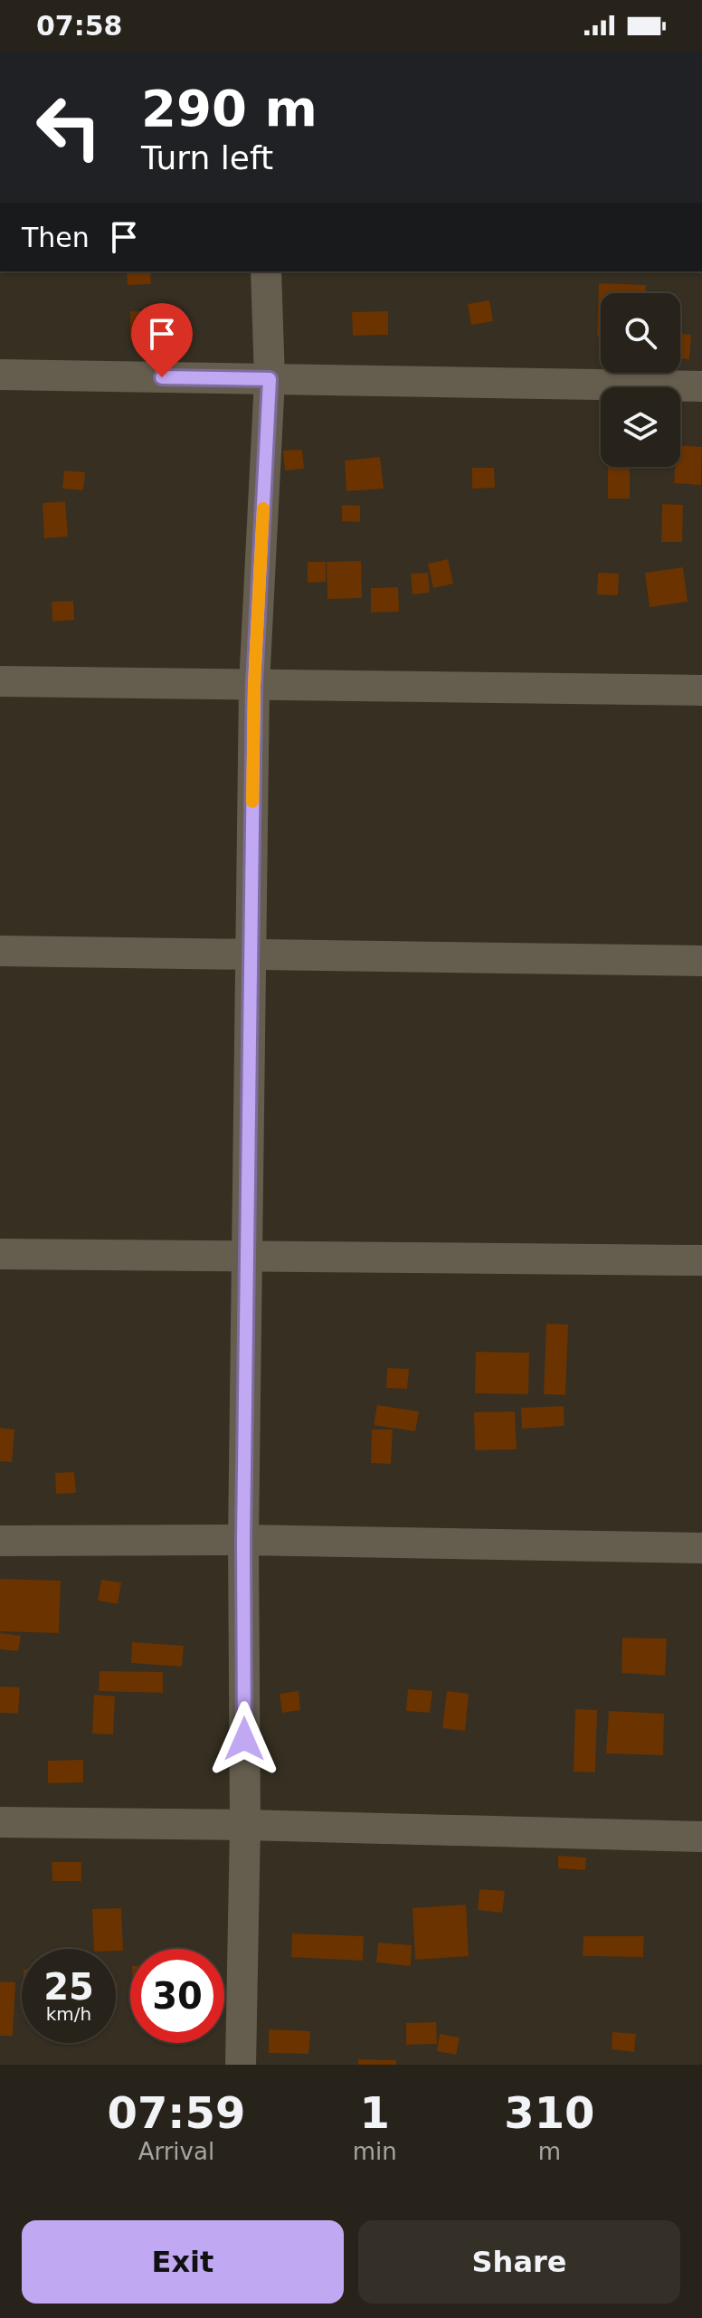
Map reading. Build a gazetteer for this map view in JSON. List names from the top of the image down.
{
  "page": {
    "status": "07:58",
    "turn": ["290 m", "Turn left"],
    "then": "Then",
    "speed": "25 km/h",
    "limit": "30",
    "eta": [
      "07:59",
      "Arrival",
      "1",
      "min",
      "310",
      "m"
    ],
    "buttons": ["Exit", "Share"]
  }
}
